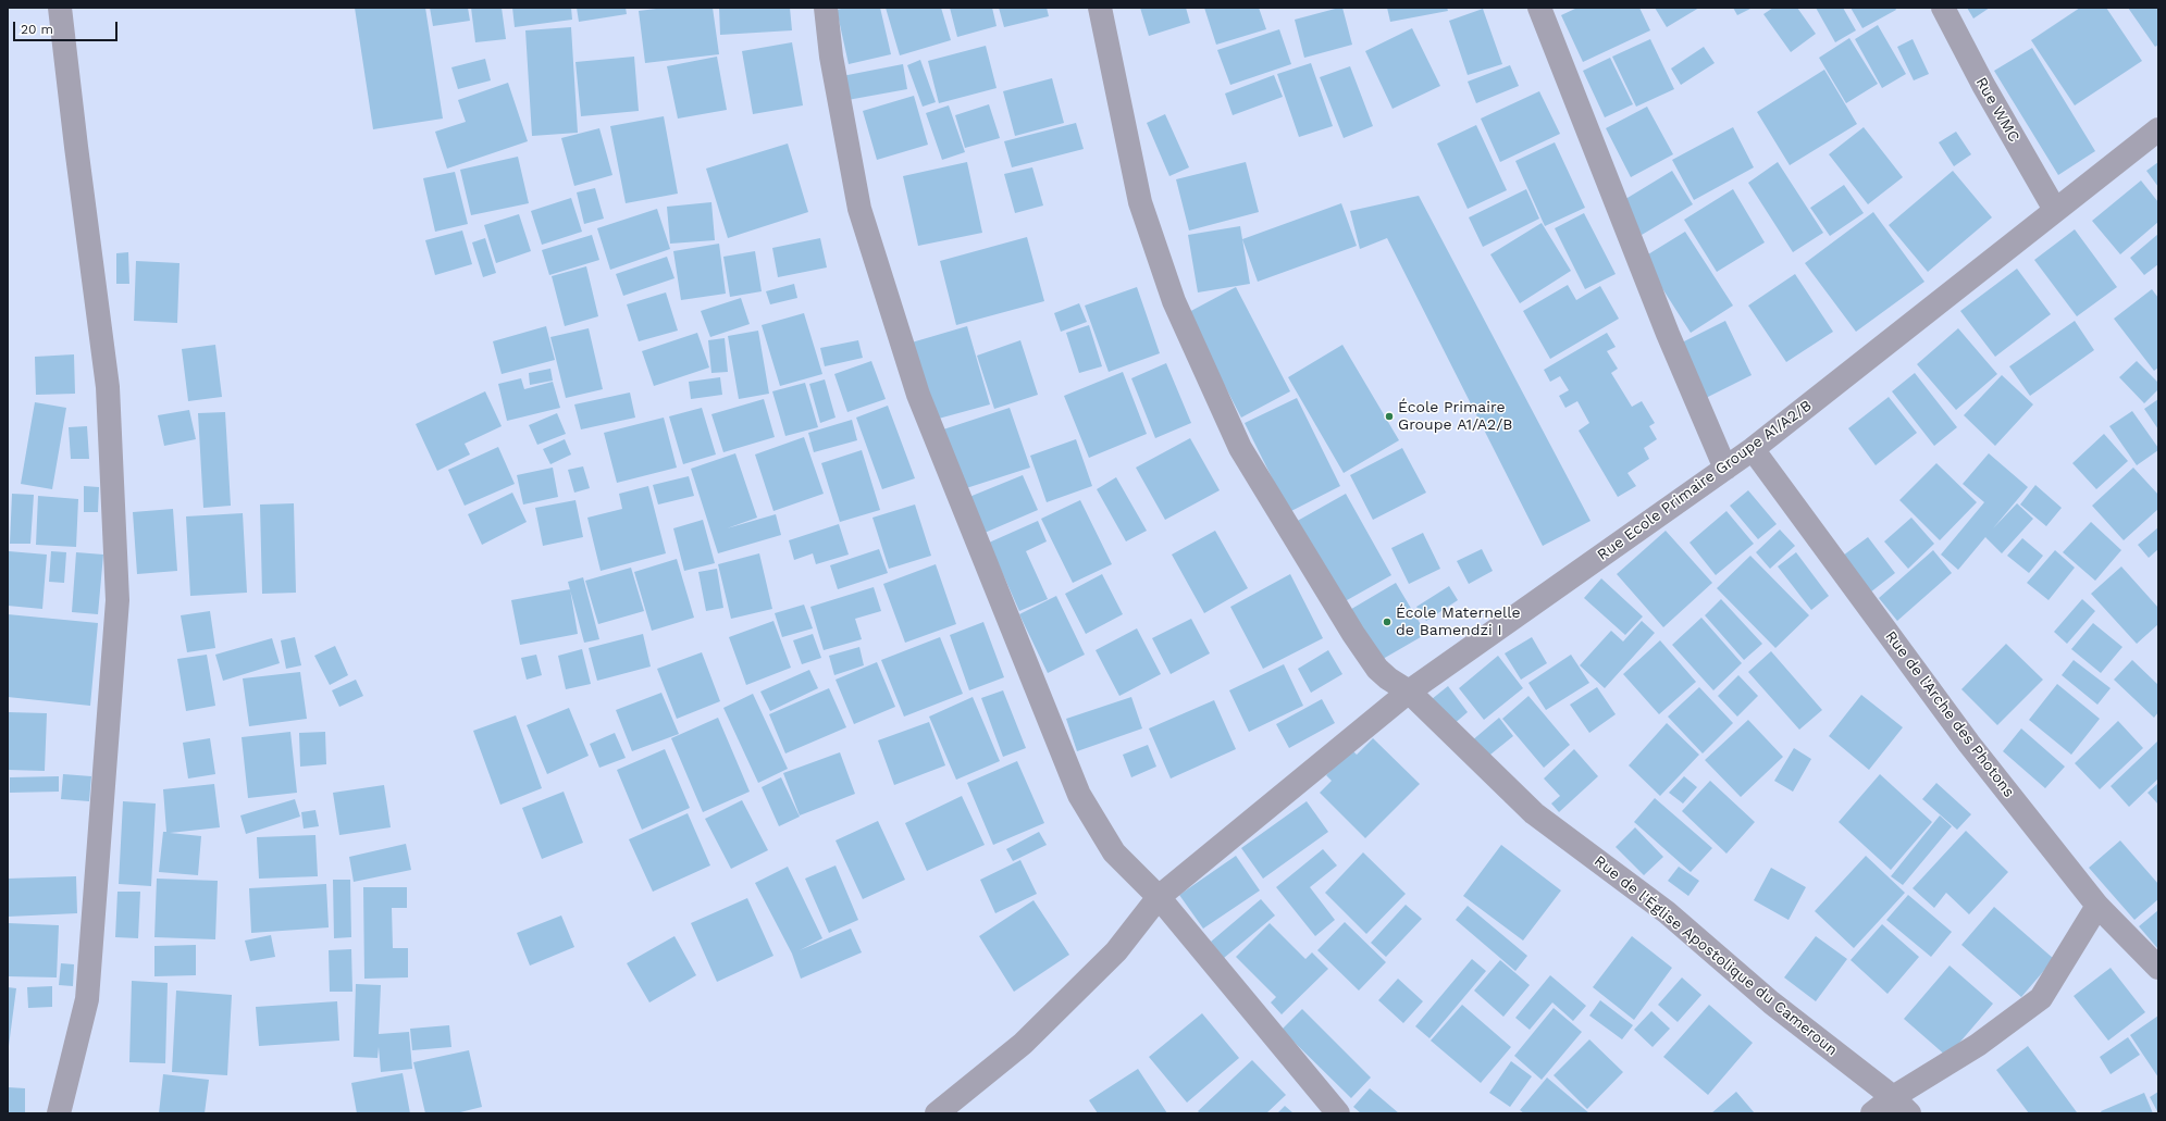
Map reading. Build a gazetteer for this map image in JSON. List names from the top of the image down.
{
  "streets": {
    "street": [
      "Rue WMC",
      "Rue Ecole Primaire Groupe A1/A2/B",
      "Rue de l'Arche des Photons",
      "Rue de l'Église Apostolique du Cameroun"
    ]
  },
  "crossings": [
    ["Rue WMC", "Rue Ecole Primaire Groupe A1/A2/B"],
    ["Rue Ecole Primaire Groupe A1/A2/B", "Rue de l'Arche des Photons"],
    ["Rue Ecole Primaire Groupe A1/A2/B", "Rue de l'Église Apostolique du Cameroun"]
  ],
  "places": ["École Primaire Groupe A1/A2/B", "École Maternelle de Bamendzi I"],
  "scale_bar": "20 m"
}
